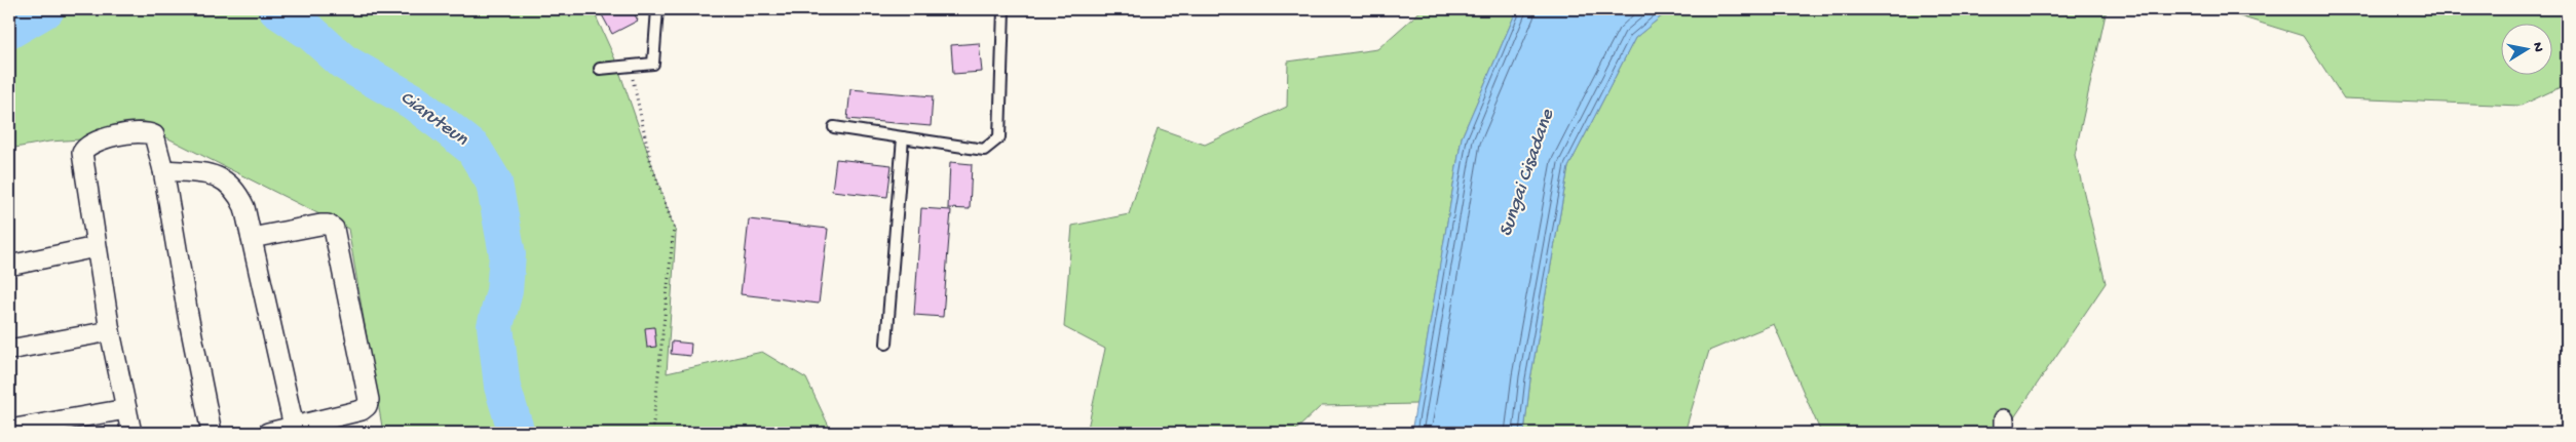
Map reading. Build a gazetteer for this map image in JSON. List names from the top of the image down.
{
  "water": ["Ciaruteun", "Sungai Cisadane"],
  "north": "right"
}
